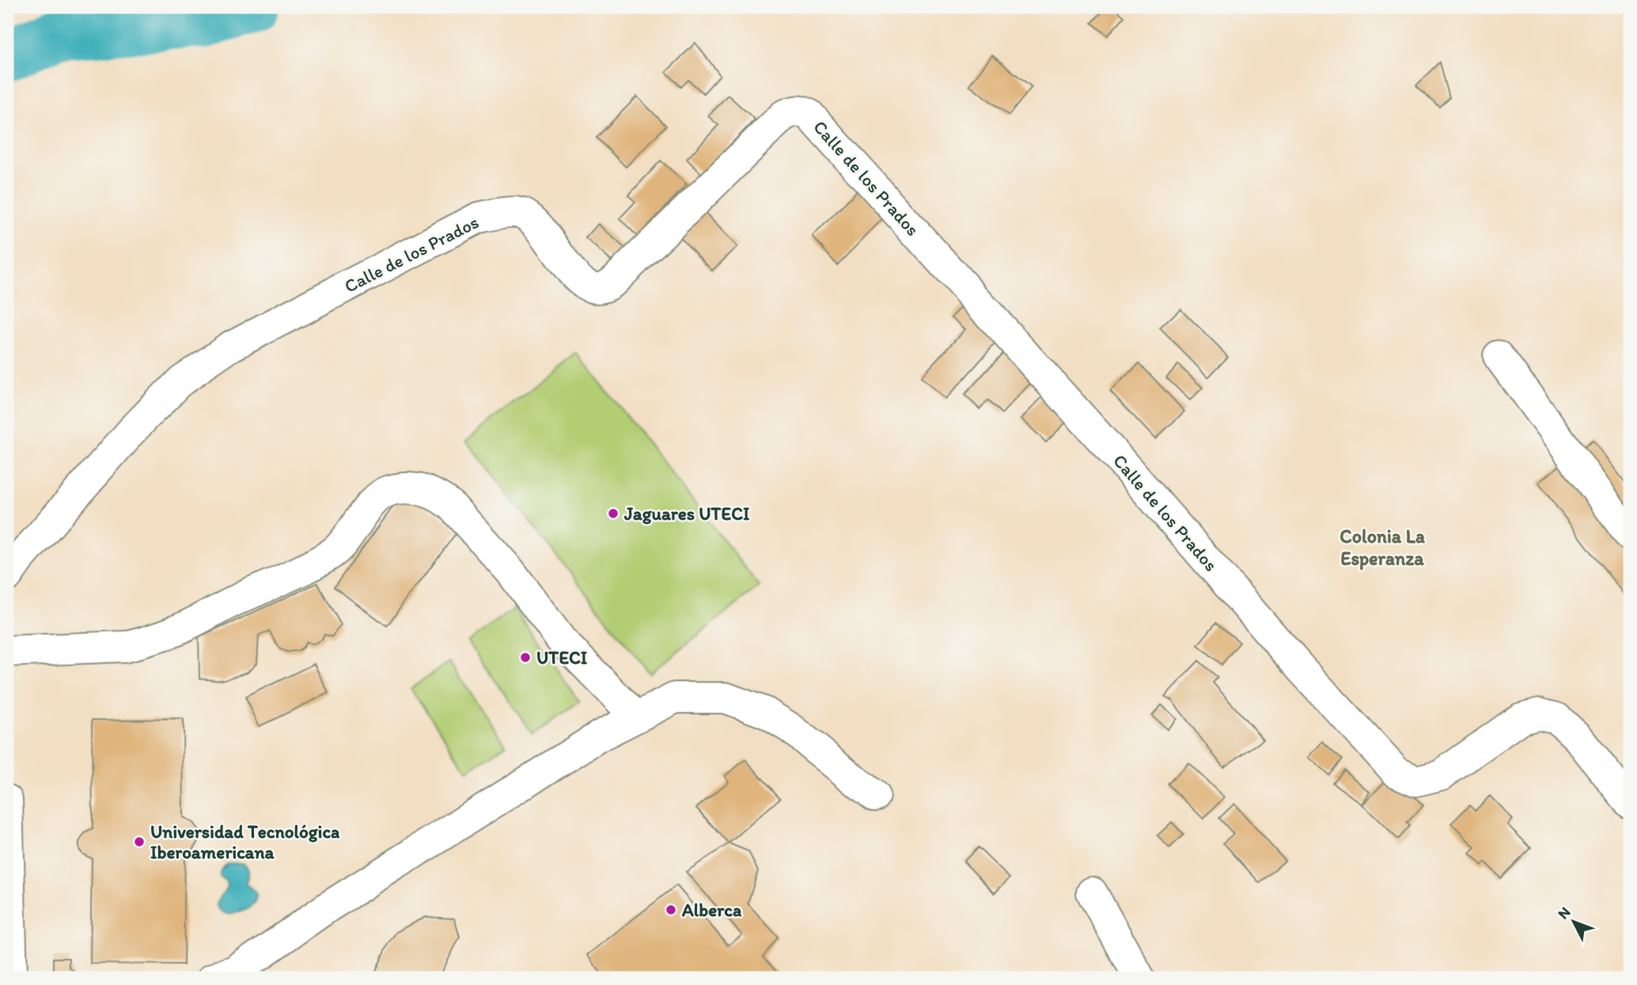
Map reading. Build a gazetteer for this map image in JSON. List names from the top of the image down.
{
  "streets": {
    "street": ["Calle de los Prados"]
  },
  "districts": ["Colonia La Esperanza"],
  "places": [
    "Jaguares UTECI",
    "UTECI",
    "Universidad Tecnológica Iberoamericana",
    "Alberca"
  ],
  "north": "top left"
}
